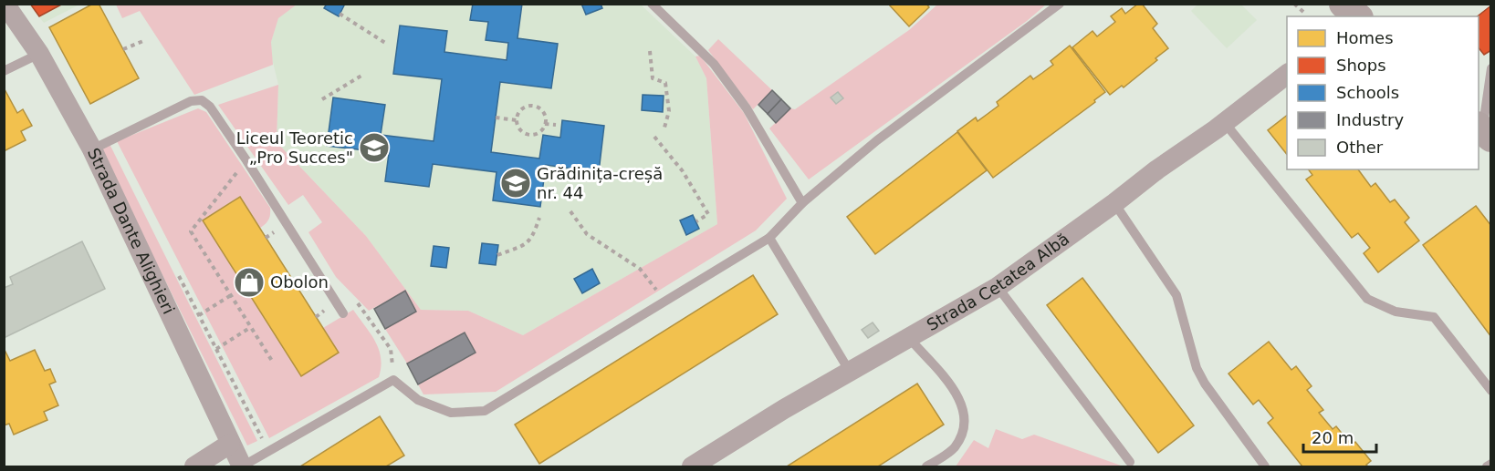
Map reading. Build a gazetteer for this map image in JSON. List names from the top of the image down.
{
  "streets": {
    "street": ["Strada Dante Alighieri", "Strada Cetatea Albă"]
  },
  "places": {
    "school or university": ["Liceul Teoretic „Pro Succes\"", "Grădinița-creșă nr. 44"],
    "shop": ["Obolon"]
  },
  "legend": [
    "Homes",
    "Shops",
    "Schools",
    "Industry",
    "Other"
  ],
  "scale_bar": "20 m"
}
